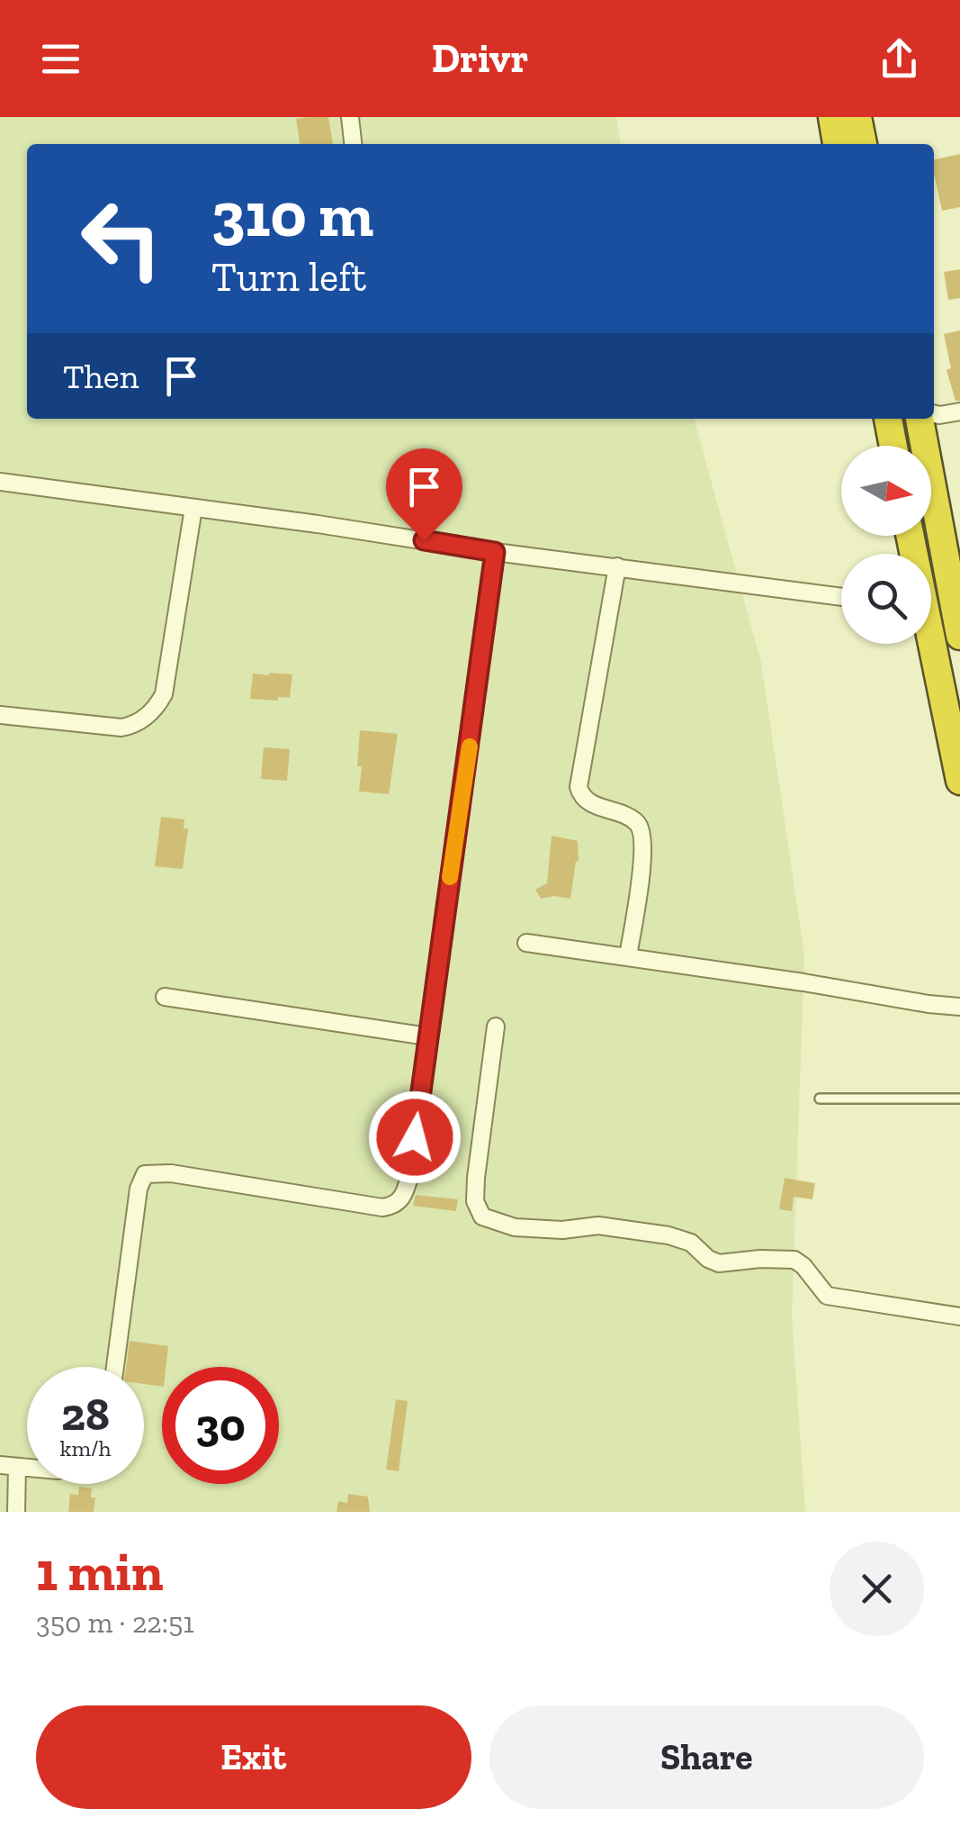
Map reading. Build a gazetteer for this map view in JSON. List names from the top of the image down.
{
  "north": "right",
  "page": {
    "header": "Drivr",
    "turn": ["310 m", "Turn left"],
    "then": "Then",
    "speed": "28 km/h",
    "limit": "30",
    "heading": ["1 min", "350 m · 22:51"],
    "buttons": ["Exit", "Share"]
  }
}
